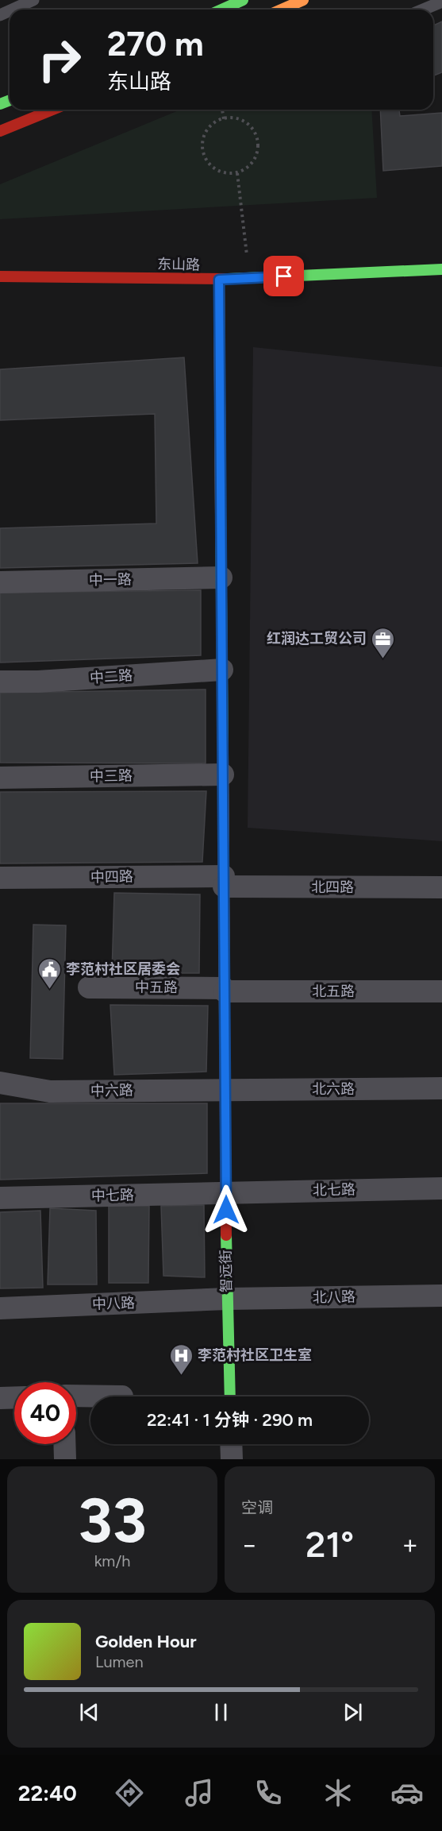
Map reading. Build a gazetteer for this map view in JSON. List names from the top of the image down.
{
  "streets": {
    "street": [
      "东山路",
      "中一路",
      "中二路",
      "中三路",
      "中四路",
      "北四路",
      "中五路",
      "北五路",
      "北六路",
      "中六路",
      "北七路",
      "中七路",
      "智远街",
      "北八路",
      "中八路"
    ]
  },
  "crossings": [
    ["东山路", "智远街"],
    ["中一路", "智远街"],
    ["中二路", "智远街"],
    ["中三路", "智远街"],
    ["中四路", "北四路"],
    ["中四路", "智远街"],
    ["北四路", "智远街"],
    ["中五路", "北五路"],
    ["中五路", "智远街"],
    ["北五路", "智远街"],
    ["北六路", "中六路"],
    ["北六路", "智远街"],
    ["中六路", "智远街"],
    ["北七路", "中七路"],
    ["北七路", "智远街"],
    ["中七路", "智远街"],
    ["智远街", "北八路"],
    ["智远街", "中八路"],
    ["北八路", "中八路"]
  ],
  "places": {
    "office": ["红润达工贸公司"],
    "public building": ["李范村社区居委会"],
    "hospital": ["李范村社区卫生室"]
  },
  "page": {
    "turn": ["270 m", "东山路"],
    "limit": "40",
    "trip": "22:41 · 1 分钟 · 290 m",
    "tile": [
      ["33", "km/h"],
      "空调"
    ],
    "heat": ["−", "21°", "+"],
    "song": ["Golden Hour", "Lumen"],
    "tabs": "22:40"
  }
}
